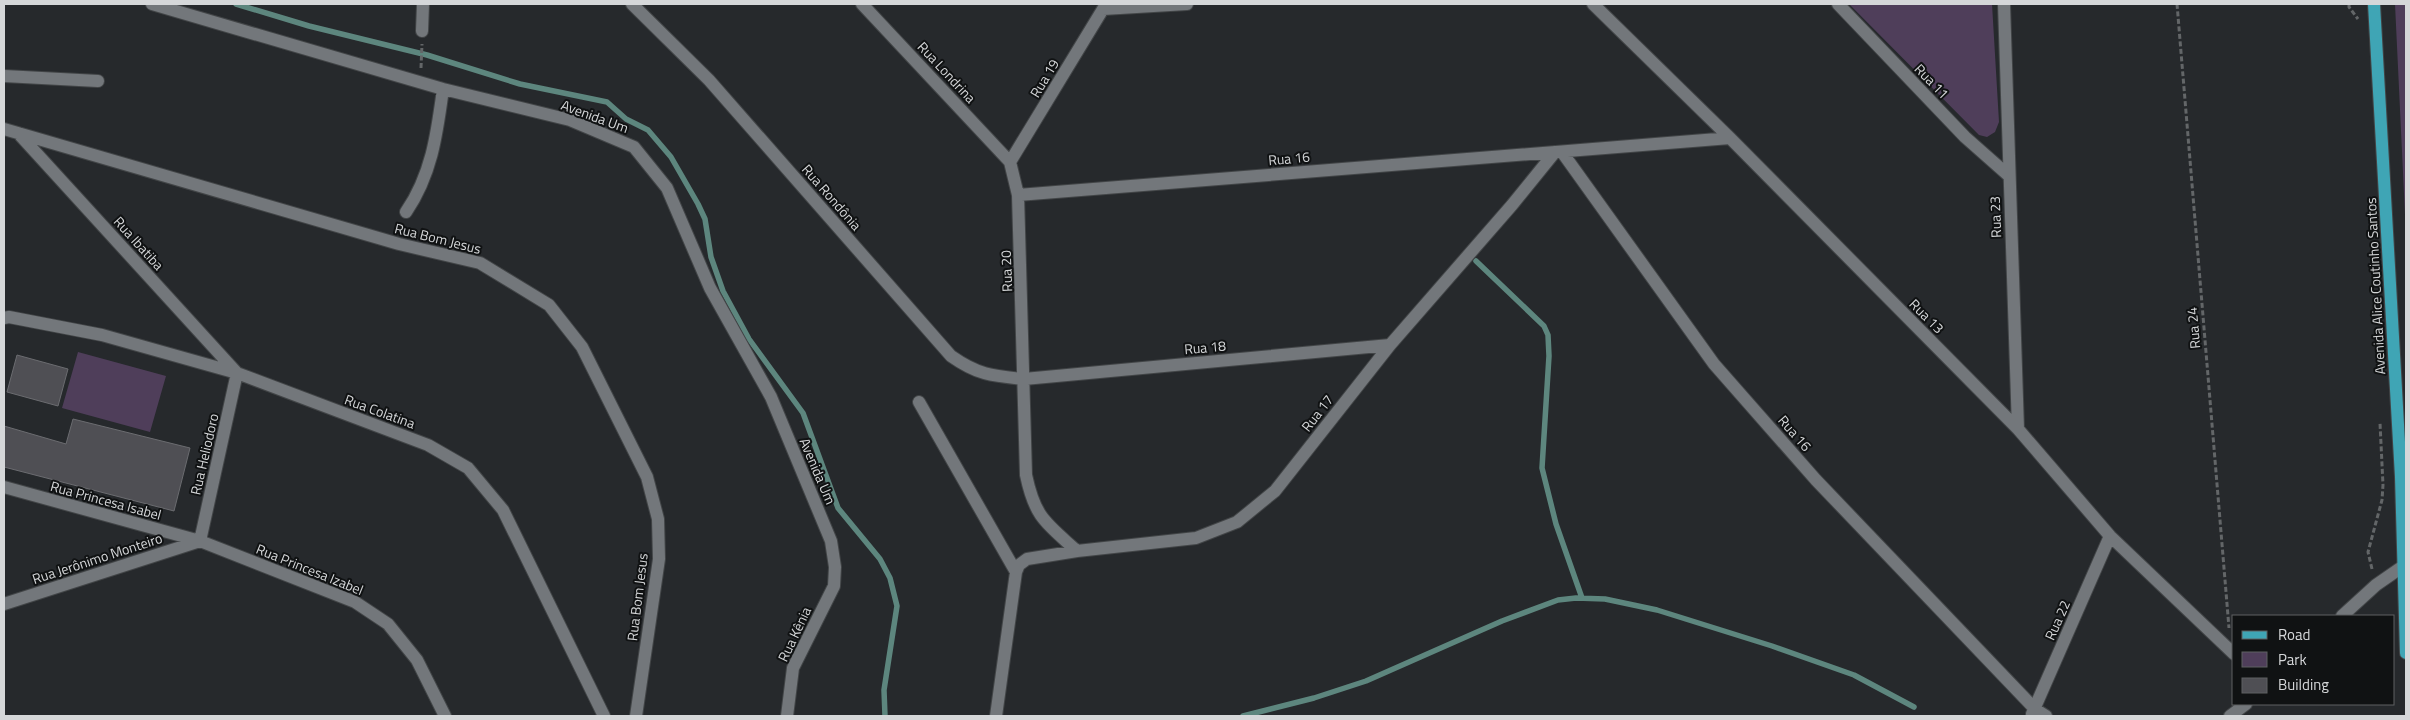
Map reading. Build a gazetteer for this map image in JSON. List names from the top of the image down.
{
  "streets": {
    "main road": ["Avenida Alice Coutinho Santos"],
    "street": [
      "Rua Londrina",
      "Rua 19",
      "Rua 11",
      "Avenida Um",
      "Rua 16",
      "Rua Rondônia",
      "Rua 23",
      "Rua Bom Jesus",
      "Rua Ibatiba",
      "Rua 20",
      "Rua 13",
      "Rua 18",
      "Rua Colatina",
      "Rua 17",
      "Rua Heliodoro",
      "Rua Princesa Isabel",
      "Rua Jerônimo Monteiro",
      "Rua Princesa Izabel",
      "Rua 22",
      "Rua Kênia"
    ],
    "path": ["Rua 24"]
  },
  "crossings": [
    ["Rua Londrina", "Rua 19"],
    ["Rua Londrina", "Rua 20"],
    ["Rua 19", "Rua 20"],
    ["Rua 11", "Rua 23"],
    ["Avenida Um", "Rua Kênia"],
    ["Rua 16", "Rua 20"],
    ["Rua 16", "Rua 13"],
    ["Rua 16", "Rua 17"],
    ["Rua 16", "Rua 22"],
    ["Rua Rondônia", "Rua 20"],
    ["Rua Rondônia", "Rua 18"],
    ["Rua 23", "Rua 13"],
    ["Rua Bom Jesus", "Rua Ibatiba"],
    ["Rua Ibatiba", "Rua Colatina"],
    ["Rua Ibatiba", "Rua Heliodoro"],
    ["Rua 20", "Rua 18"],
    ["Rua 20", "Rua 17"],
    ["Rua 13", "Rua 24"],
    ["Rua 13", "Rua 22"],
    ["Rua 18", "Rua 17"],
    ["Rua Colatina", "Rua Heliodoro"],
    ["Rua Heliodoro", "Rua Princesa Isabel"],
    ["Rua Heliodoro", "Rua Jerônimo Monteiro"],
    ["Rua Heliodoro", "Rua Princesa Izabel"],
    ["Rua Princesa Isabel", "Rua Jerônimo Monteiro"],
    ["Rua Princesa Isabel", "Rua Princesa Izabel"],
    ["Rua Jerônimo Monteiro", "Rua Princesa Izabel"]
  ],
  "legend": ["Road", "Park", "Building"]
}
